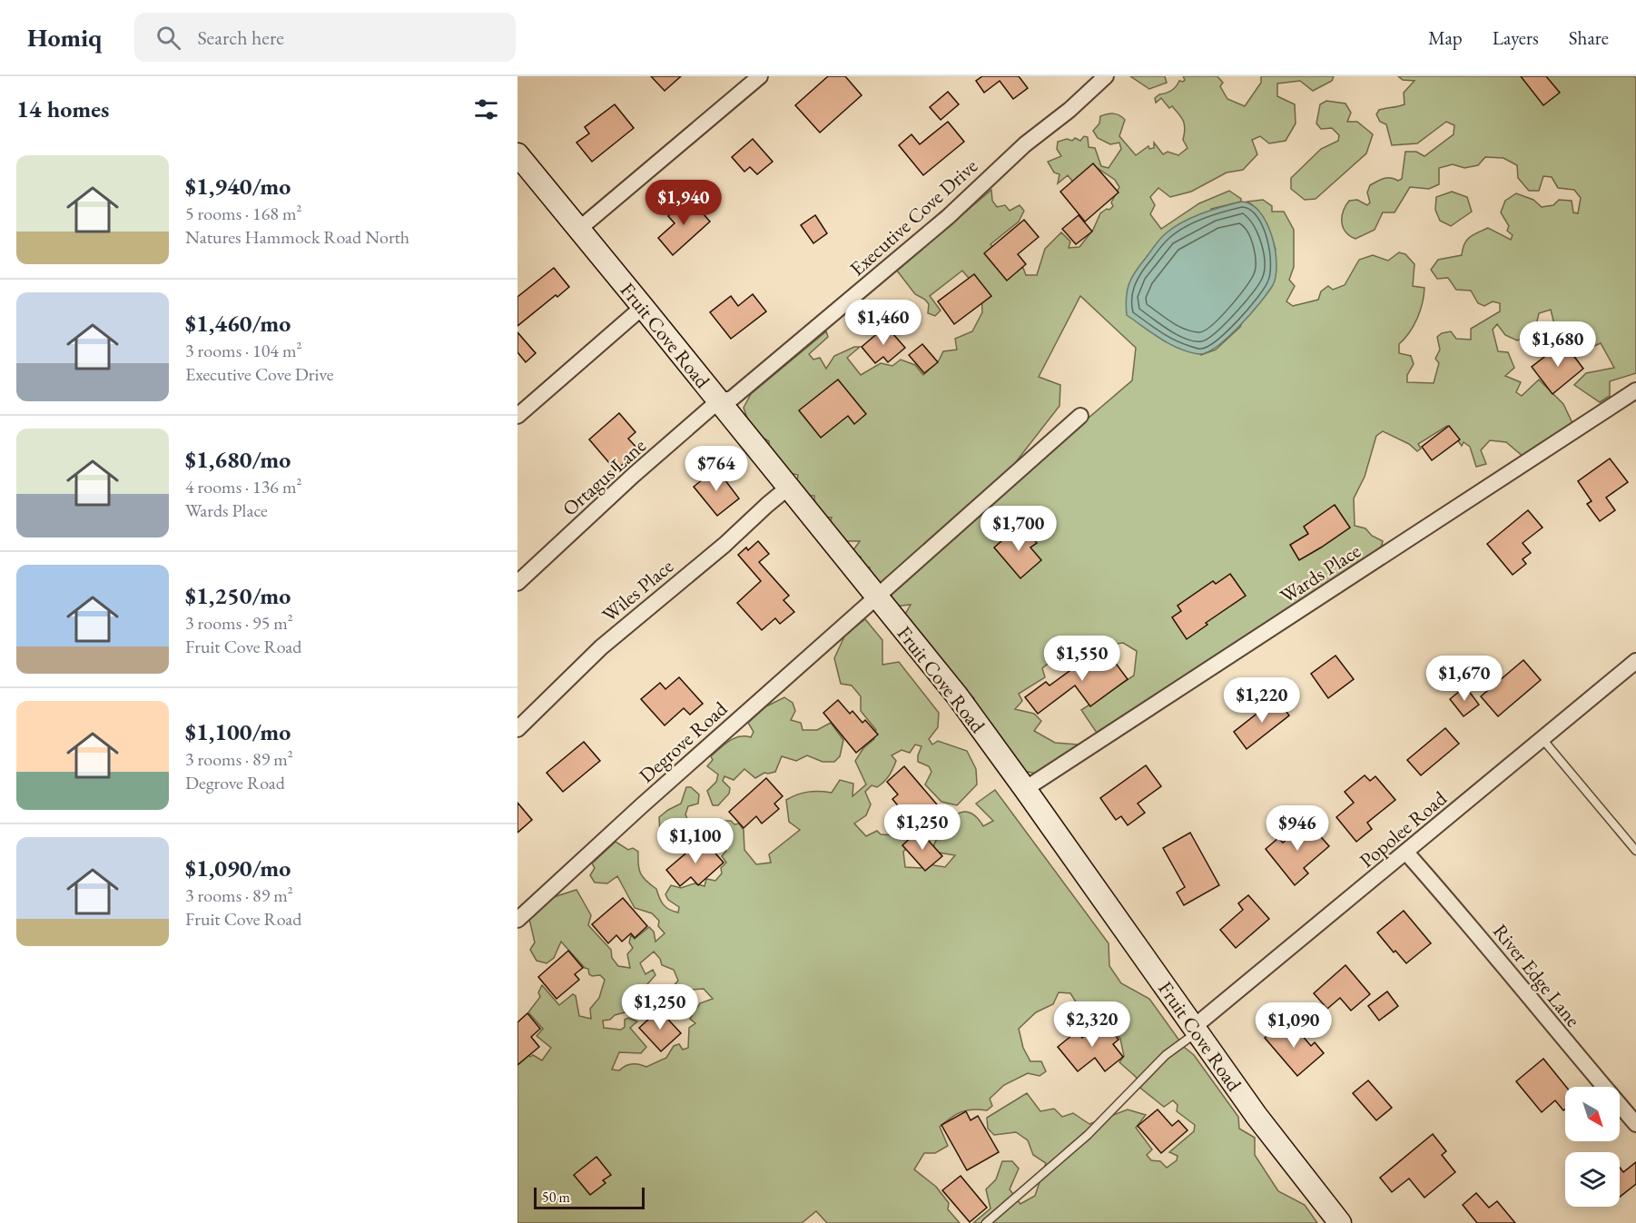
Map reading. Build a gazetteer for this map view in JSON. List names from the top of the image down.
{
  "streets": {
    "street": [
      "Executive Cove Drive",
      "Fruit Cove Road",
      "Ortagus Lane",
      "Wards Place",
      "Wiles Place",
      "Degrove Road",
      "Popolee Road",
      "River Edge Lane"
    ]
  },
  "crossings": [
    ["Executive Cove Drive", "Fruit Cove Road"],
    ["Executive Cove Drive", "Ortagus Lane"],
    ["Fruit Cove Road", "Ortagus Lane"],
    ["Fruit Cove Road", "Wards Place"],
    ["Fruit Cove Road", "Wiles Place"],
    ["Fruit Cove Road", "Degrove Road"],
    ["Fruit Cove Road", "Popolee Road"],
    ["Popolee Road", "River Edge Lane"]
  ],
  "scale_bar": "50 m",
  "north": "bottom right",
  "page": {
    "header": "Homiq",
    "search": "Search here",
    "nav": ["Map", "Layers", "Share"],
    "heading": "14 homes",
    "list": [
      {
        "name": "$1,940/mo",
        "note": "5 rooms · 168 m² · Natures Hammock Road North"
      },
      {
        "name": "$1,460/mo",
        "note": "3 rooms · 104 m² · Executive Cove Drive"
      },
      {
        "name": "$1,680/mo",
        "note": "4 rooms · 136 m² · Wards Place"
      },
      {
        "name": "$1,250/mo",
        "note": "3 rooms · 95 m² · Fruit Cove Road"
      },
      {
        "name": "$1,100/mo",
        "note": "3 rooms · 89 m² · Degrove Road"
      },
      {
        "name": "$1,090/mo",
        "note": "3 rooms · 89 m² · Fruit Cove Road"
      }
    ],
    "price": [
      "$1,940",
      "$1,460",
      "$1,680",
      "$764",
      "$1,700",
      "$1,550",
      "$1,670",
      "$1,220",
      "$1,250",
      "$946",
      "$1,100",
      "$1,250",
      "$2,320",
      "$1,090"
    ],
    "scale": "50 m"
  }
}
